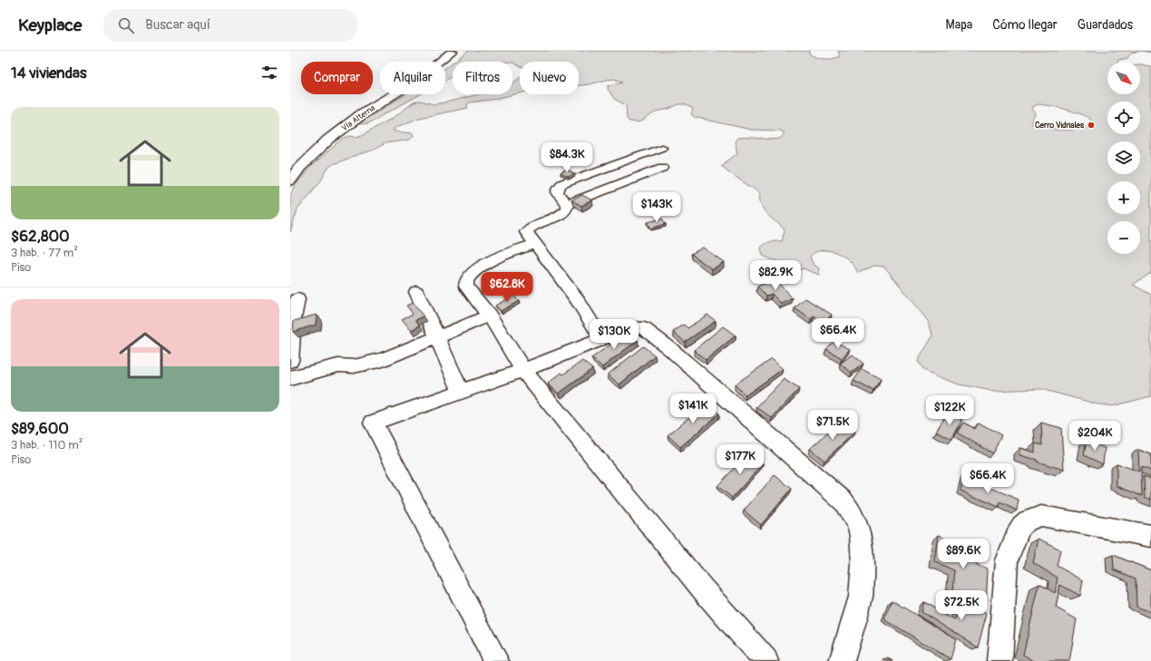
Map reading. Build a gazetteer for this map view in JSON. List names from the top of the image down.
{
  "streets": {
    "highway": ["Vía Alterna"]
  },
  "places": ["Cerro Vidriales"],
  "north": "bottom right",
  "page": {
    "header": "Keyplace",
    "search": "Buscar aquí",
    "nav": ["Mapa", "Cómo llegar", "Guardados"],
    "heading": "14 viviendas",
    "map_buttons": ["+", "−"],
    "chip": [
      "Comprar",
      "Alquilar",
      "Filtros",
      "Nuevo"
    ],
    "list": [
      {
        "name": "$62,800",
        "note": "3 hab. · 77 m² · Piso"
      },
      {
        "name": "$89,600",
        "note": "3 hab. · 110 m² · Piso"
      }
    ],
    "price": [
      "$84.3K",
      "$143K",
      "$82.9K",
      "$62.8K",
      "$66.4K",
      "$130K",
      "$141K",
      "$122K",
      "$71.5K",
      "$204K",
      "$177K",
      "$66.4K",
      "$89.6K",
      "$72.5K"
    ]
  }
}
